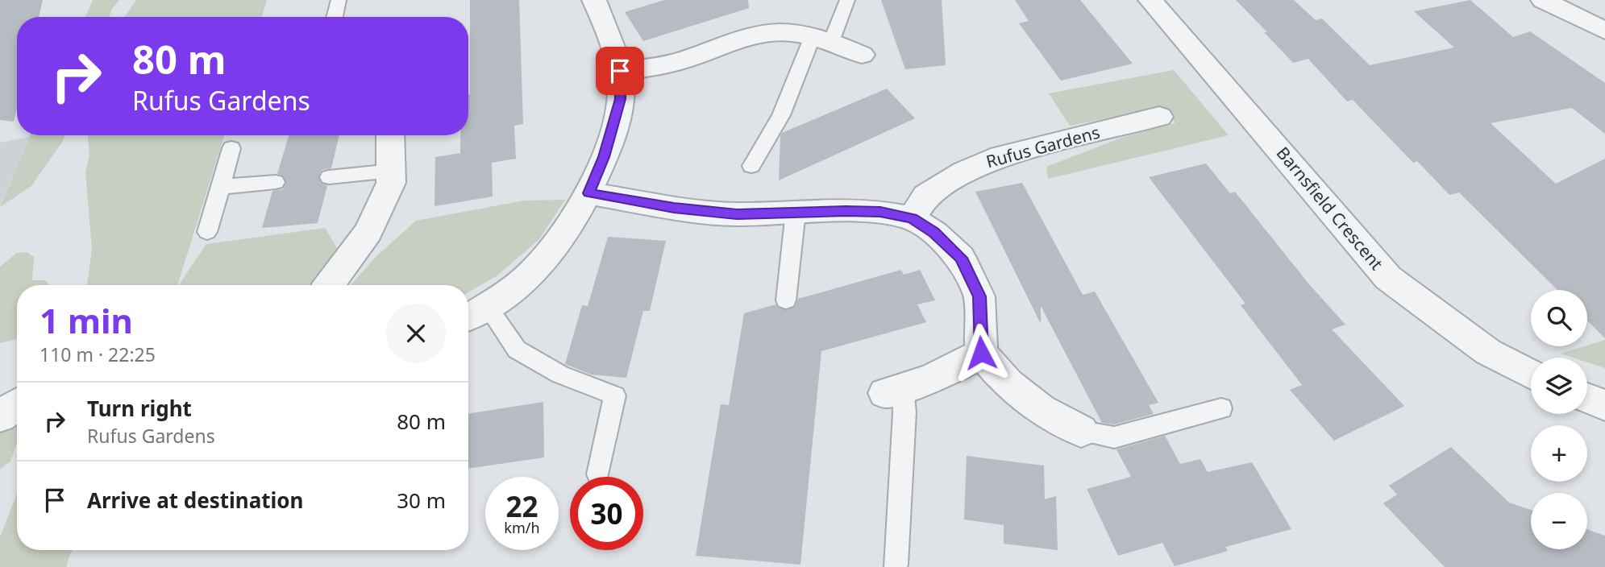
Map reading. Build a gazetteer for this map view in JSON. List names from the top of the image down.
{
  "streets": {
    "street": ["Rufus Gardens", "Barnsfield Crescent"]
  },
  "page": {
    "turn": ["80 m", "Rufus Gardens"],
    "heading": ["1 min", "110 m · 22:25"],
    "map_buttons": ["+", "−"],
    "list": [
      {
        "name": "Turn right",
        "note": "Rufus Gardens",
        "value": "80 m"
      },
      {
        "name": "Arrive at destination",
        "value": "30 m"
      }
    ],
    "speed": "22 km/h",
    "limit": "30"
  }
}
